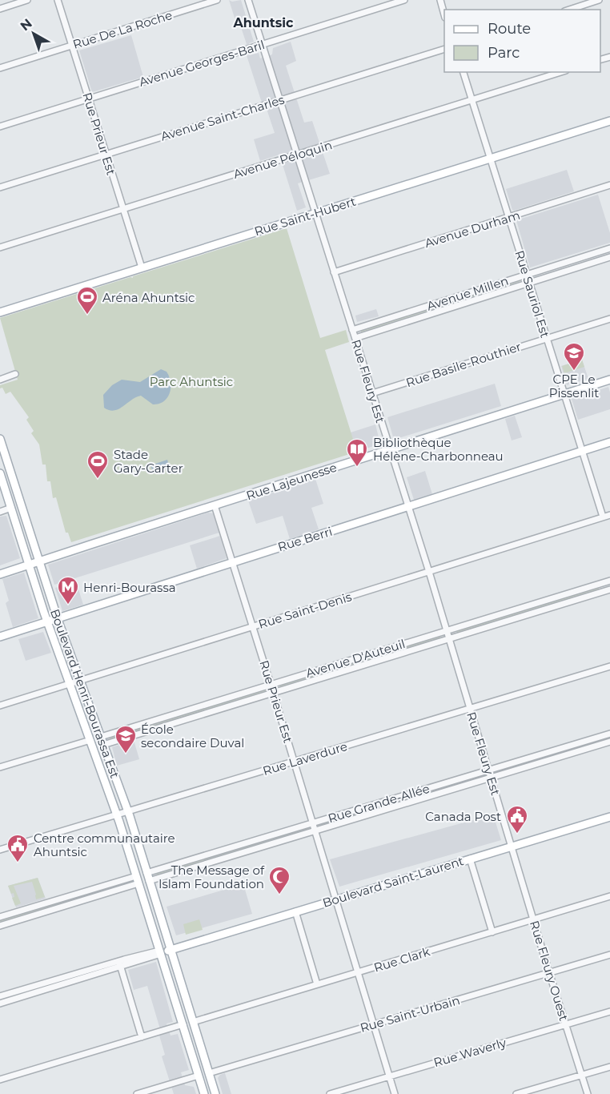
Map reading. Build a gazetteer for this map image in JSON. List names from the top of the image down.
{
  "streets": {
    "main road": [
      "Rue Saint-Hubert",
      "Rue Lajeunesse",
      "Rue Berri",
      "Boulevard Henri-Bourassa Est",
      "Boulevard Saint-Laurent"
    ],
    "street": [
      "Rue De La Roche",
      "Avenue Georges-Baril",
      "Avenue Saint-Charles",
      "Rue Prieur Est",
      "Avenue Péloquin",
      "Avenue Durham",
      "Avenue Millen",
      "Rue Sauriol Est",
      "Rue Basile-Routhier",
      "Rue Fleury Est",
      "Rue Saint-Denis",
      "Avenue D'Auteuil",
      "Rue Laverdure",
      "Rue Grande-Allée",
      "Rue Clark",
      "Rue Fleury Ouest",
      "Rue Saint-Urbain",
      "Rue Waverly"
    ]
  },
  "crossings": [
    ["Rue De La Roche", "Rue Prieur Est"],
    ["Avenue Georges-Baril", "Rue Prieur Est"],
    ["Avenue Georges-Baril", "Rue Fleury Est"],
    ["Avenue Saint-Charles", "Rue Prieur Est"],
    ["Avenue Saint-Charles", "Rue Fleury Est"],
    ["Rue Prieur Est", "Avenue Péloquin"],
    ["Rue Prieur Est", "Rue Saint-Hubert"],
    ["Rue Prieur Est", "Rue Lajeunesse"],
    ["Rue Prieur Est", "Rue Berri"],
    ["Rue Prieur Est", "Rue Saint-Denis"],
    ["Rue Prieur Est", "Avenue D'Auteuil"],
    ["Rue Prieur Est", "Rue Laverdure"],
    ["Rue Prieur Est", "Rue Grande-Allée"],
    ["Rue Prieur Est", "Boulevard Saint-Laurent"],
    ["Rue Prieur Est", "Rue Clark"],
    ["Rue Prieur Est", "Rue Saint-Urbain"],
    ["Rue Prieur Est", "Rue Waverly"],
    ["Avenue Péloquin", "Rue Sauriol Est"],
    ["Avenue Péloquin", "Rue Fleury Est"],
    ["Rue Saint-Hubert", "Rue Sauriol Est"],
    ["Rue Saint-Hubert", "Rue Fleury Est"],
    ["Avenue Durham", "Rue Sauriol Est"],
    ["Avenue Durham", "Rue Fleury Est"],
    ["Avenue Millen", "Rue Sauriol Est"],
    ["Avenue Millen", "Rue Fleury Est"],
    ["Rue Sauriol Est", "Rue Basile-Routhier"],
    ["Rue Sauriol Est", "Rue Lajeunesse"],
    ["Rue Sauriol Est", "Rue Berri"],
    ["Rue Sauriol Est", "Rue Saint-Denis"],
    ["Rue Basile-Routhier", "Rue Fleury Est"],
    ["Rue Fleury Est", "Rue Lajeunesse"],
    ["Rue Fleury Est", "Rue Berri"],
    ["Rue Fleury Est", "Rue Saint-Denis"],
    ["Rue Fleury Est", "Avenue D'Auteuil"],
    ["Rue Fleury Est", "Rue Laverdure"],
    ["Rue Fleury Est", "Rue Grande-Allée"],
    ["Rue Fleury Est", "Boulevard Saint-Laurent"],
    ["Rue Fleury Est", "Rue Fleury Ouest"],
    ["Rue Lajeunesse", "Boulevard Henri-Bourassa Est"],
    ["Rue Berri", "Boulevard Henri-Bourassa Est"],
    ["Rue Saint-Denis", "Boulevard Henri-Bourassa Est"],
    ["Avenue D'Auteuil", "Boulevard Henri-Bourassa Est"],
    ["Boulevard Henri-Bourassa Est", "Rue Laverdure"],
    ["Boulevard Henri-Bourassa Est", "Rue Grande-Allée"],
    ["Boulevard Henri-Bourassa Est", "Boulevard Saint-Laurent"],
    ["Boulevard Henri-Bourassa Est", "Rue Clark"],
    ["Boulevard Henri-Bourassa Est", "Rue Saint-Urbain"],
    ["Boulevard Saint-Laurent", "Rue Fleury Ouest"],
    ["Rue Clark", "Rue Fleury Ouest"],
    ["Rue Fleury Ouest", "Rue Saint-Urbain"],
    ["Rue Fleury Ouest", "Rue Waverly"]
  ],
  "districts": ["Ahuntsic"],
  "parks": ["Parc Ahuntsic"],
  "places": {
    "sports": ["Aréna Ahuntsic", "Stade Gary-Carter"],
    "school or university": ["CPE Le Pissenlit", "École secondaire Duval"],
    "library": ["Bibliothèque Hélène-Charbonneau"],
    "metro station": ["Henri-Bourassa"],
    "public building": ["Canada Post", "Centre communautaire Ahuntsic"],
    "mosque": ["The Message of Islam Foundation"]
  },
  "legend": ["Route", "Parc"],
  "north": "top left"
}
